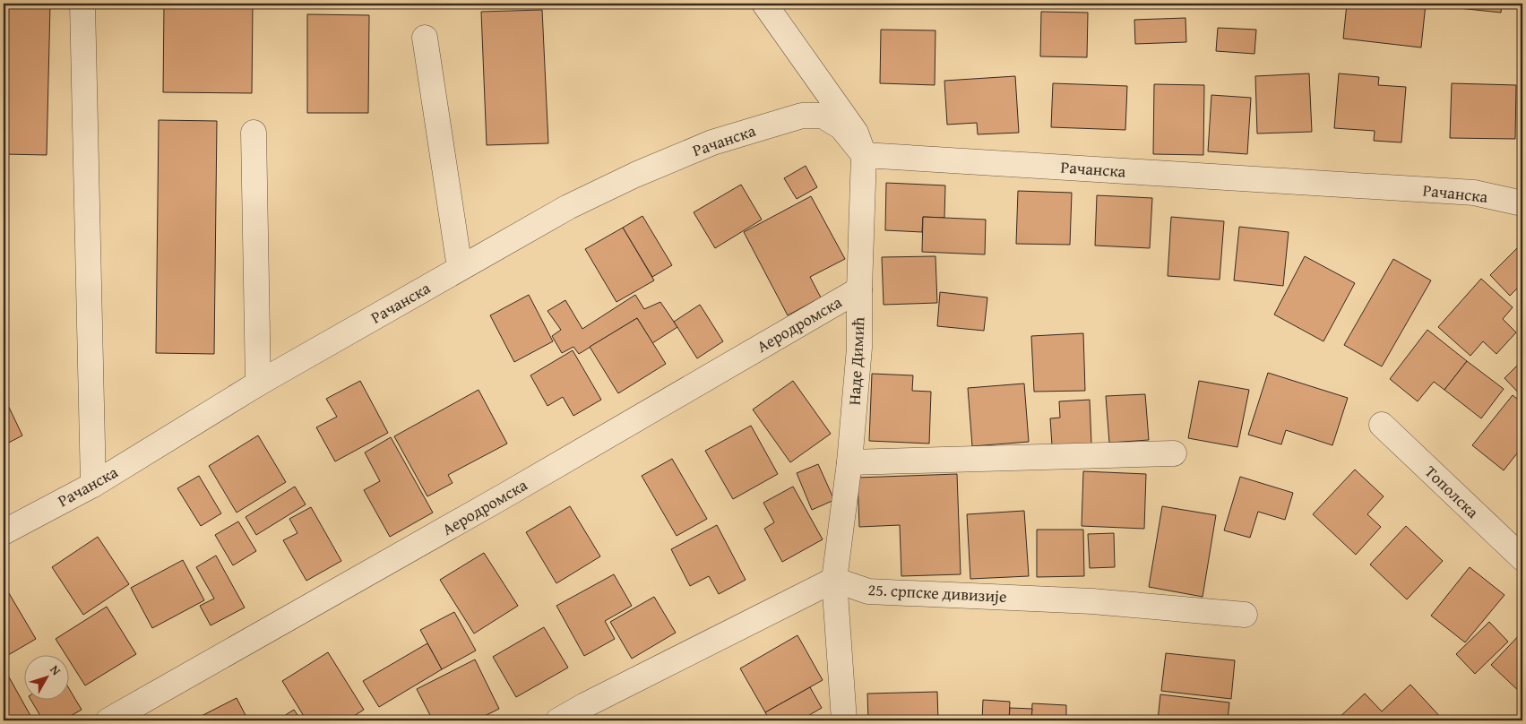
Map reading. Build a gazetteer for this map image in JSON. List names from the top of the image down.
{
  "streets": {
    "street": [
      "Рачанска",
      "Аеродромска",
      "Наде Димић",
      "Тополска",
      "25. српске дивизије"
    ]
  },
  "crossings": [
    ["Рачанска", "Наде Димић"],
    ["Аеродромска", "Наде Димић"],
    ["Наде Димић", "25. српске дивизије"]
  ],
  "north": "top right"
}
